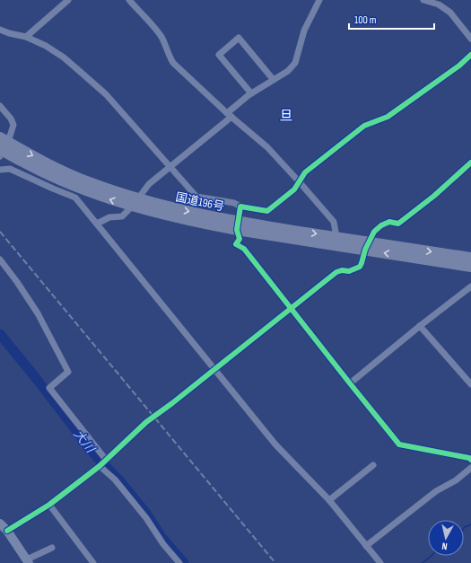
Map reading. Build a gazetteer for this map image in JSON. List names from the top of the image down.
{
  "streets": {
    "highway": ["国道196号"]
  },
  "districts": ["旦"],
  "water": ["大川"],
  "scale_bar": "100 m",
  "north": "bottom"
}
